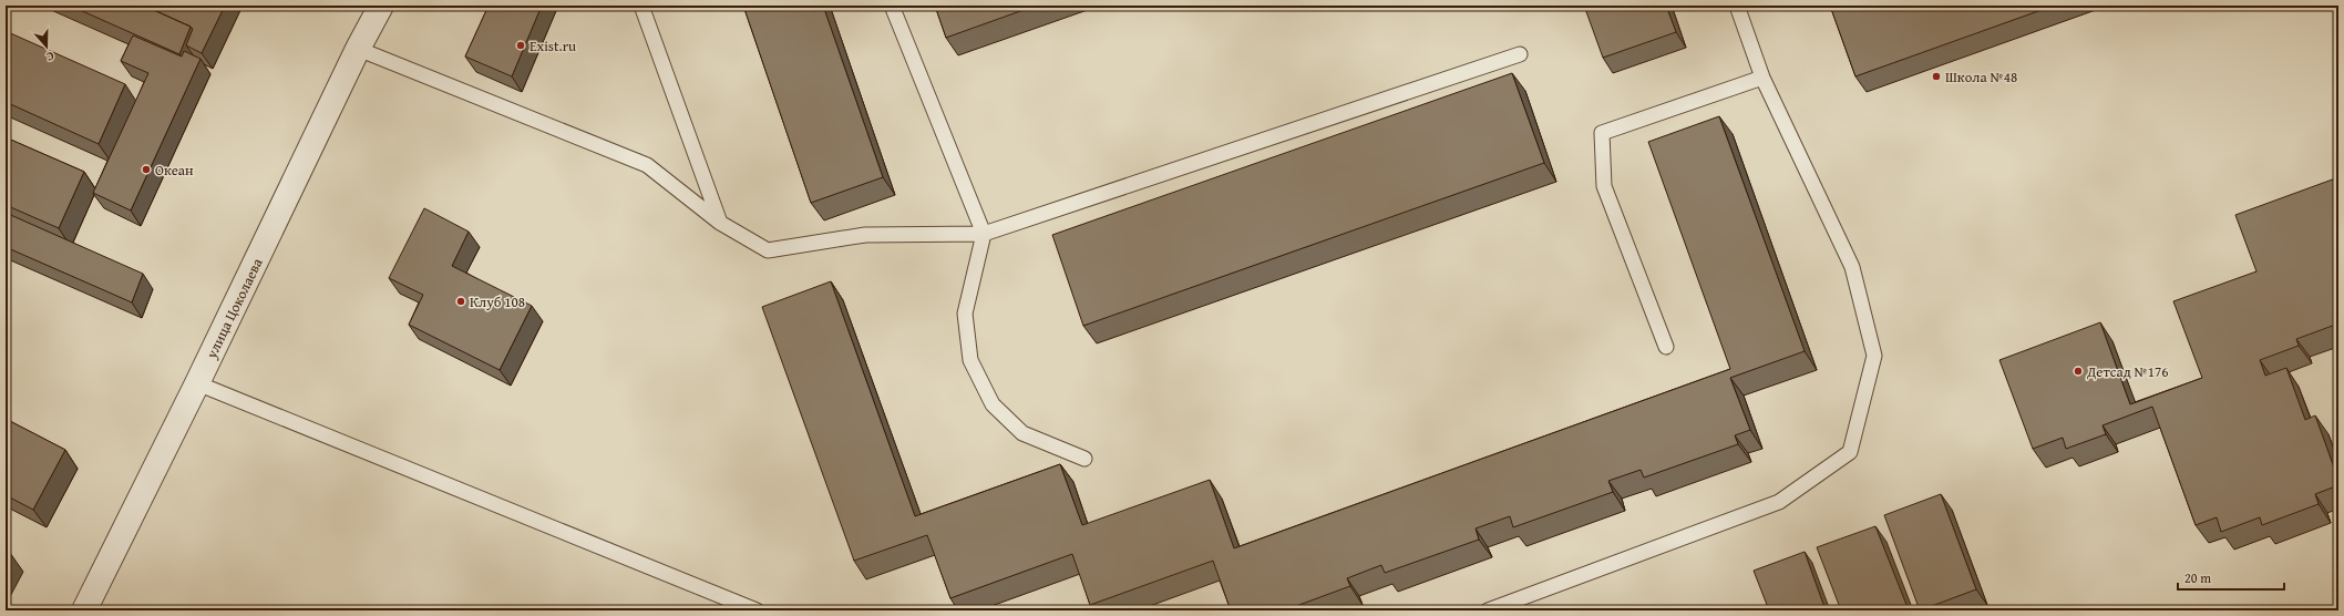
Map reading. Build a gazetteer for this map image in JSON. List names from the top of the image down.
{
  "streets": {
    "street": ["улица Цоколаева"]
  },
  "places": [
    "Exist.ru",
    "Школа №48",
    "Океан",
    "Клуб 108",
    "Детсад №176"
  ],
  "scale_bar": "20 m",
  "north": "bottom"
}
